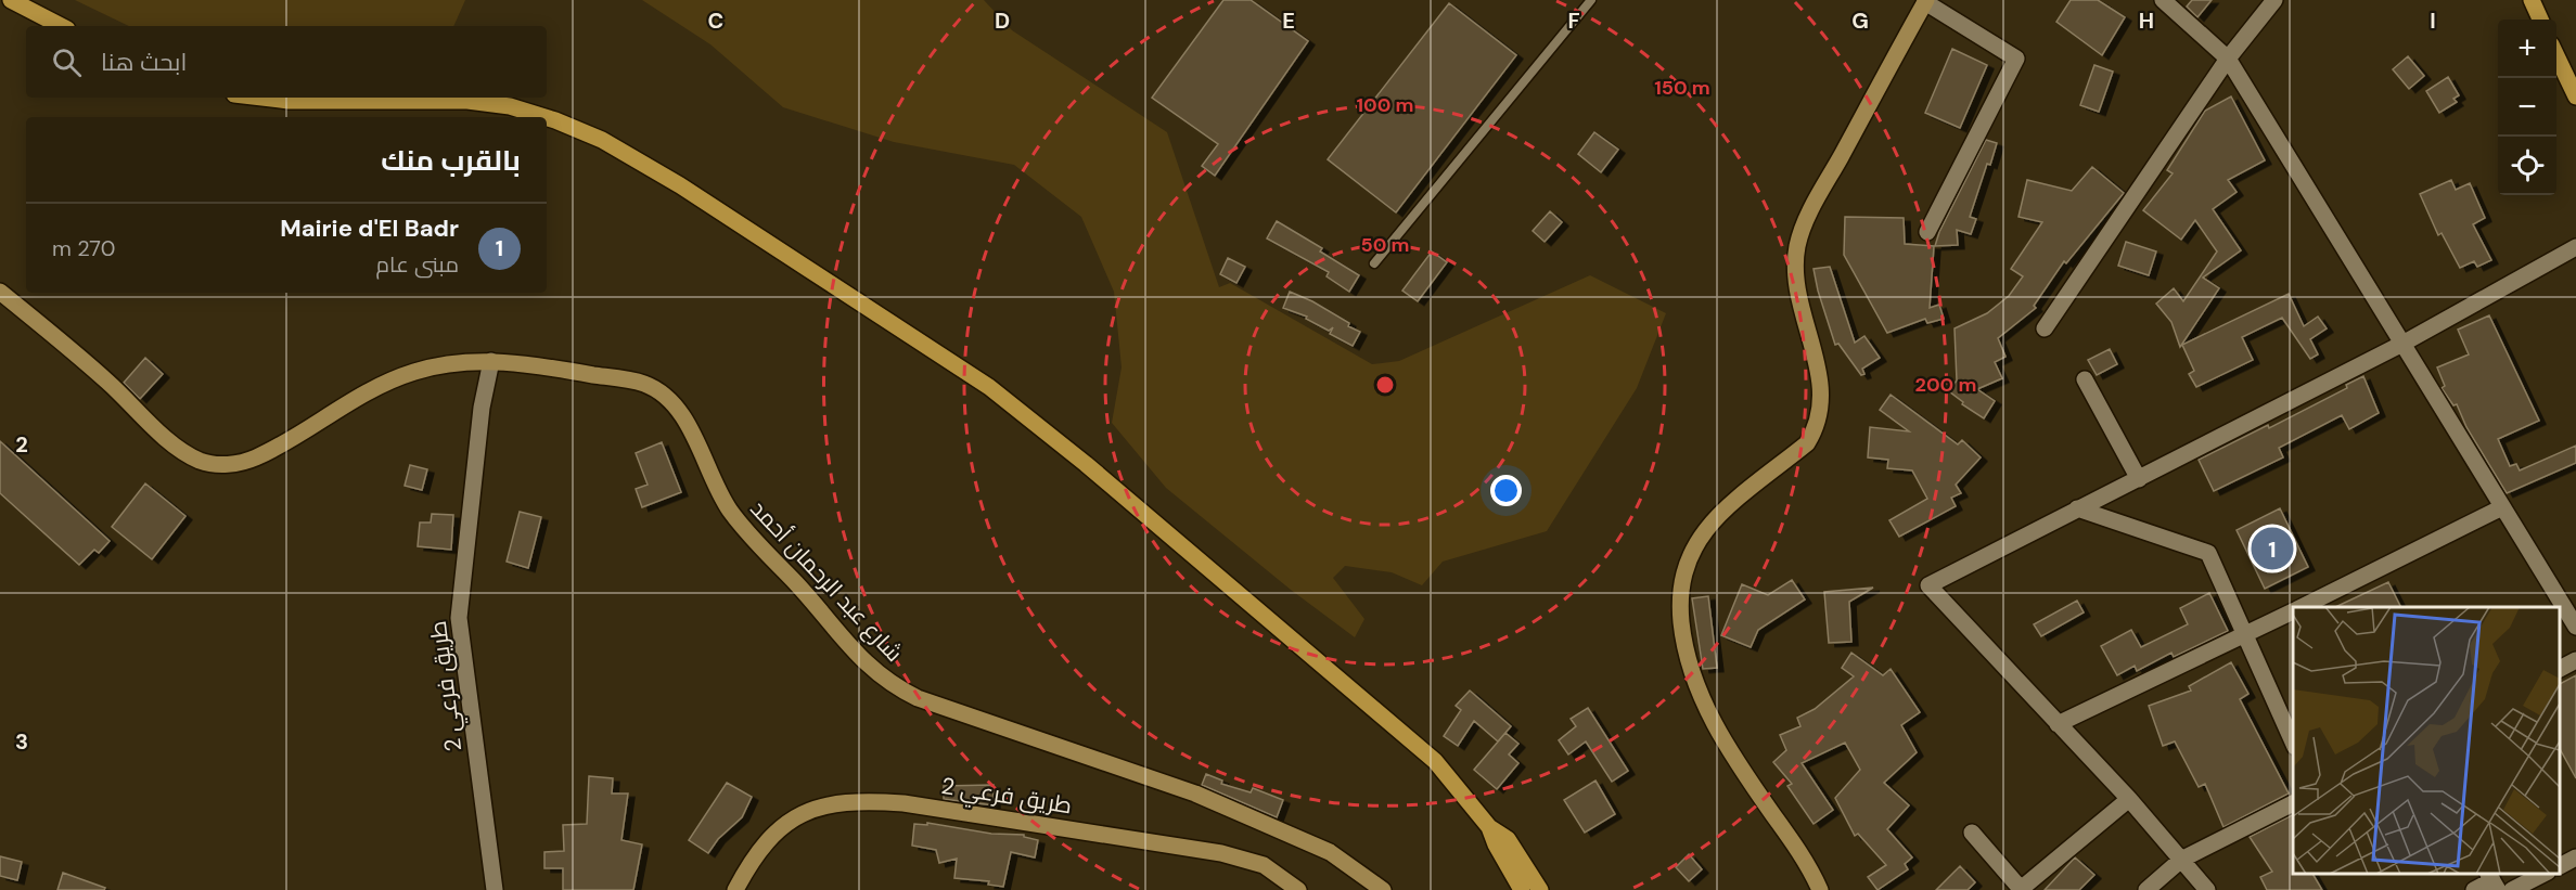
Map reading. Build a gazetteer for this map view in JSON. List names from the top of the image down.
{
  "streets": {
    "main road": ["شارع عبد الرحمان أحمد", "طريق فرعي 2"]
  },
  "crossings": [
    ["شارع عبد الرحمان أحمد", "طريق فرعي 2"]
  ],
  "page": {
    "map_buttons": ["+", "−"],
    "search": "ابحث هنا",
    "heading": "بالقرب منك",
    "list": [
      {
        "mark": "1",
        "name": "Mairie d'El Badr",
        "note": "مبنى عام",
        "value": "270 m"
      }
    ],
    "pins": "1"
  },
  "grid": {
    "columns": [
      "C",
      "D",
      "E",
      "F",
      "G",
      "H",
      "I"
    ],
    "rows": ["2", "3"]
  },
  "rings": [
    "150 m",
    "100 m",
    "50 m",
    "200 m"
  ]
}
